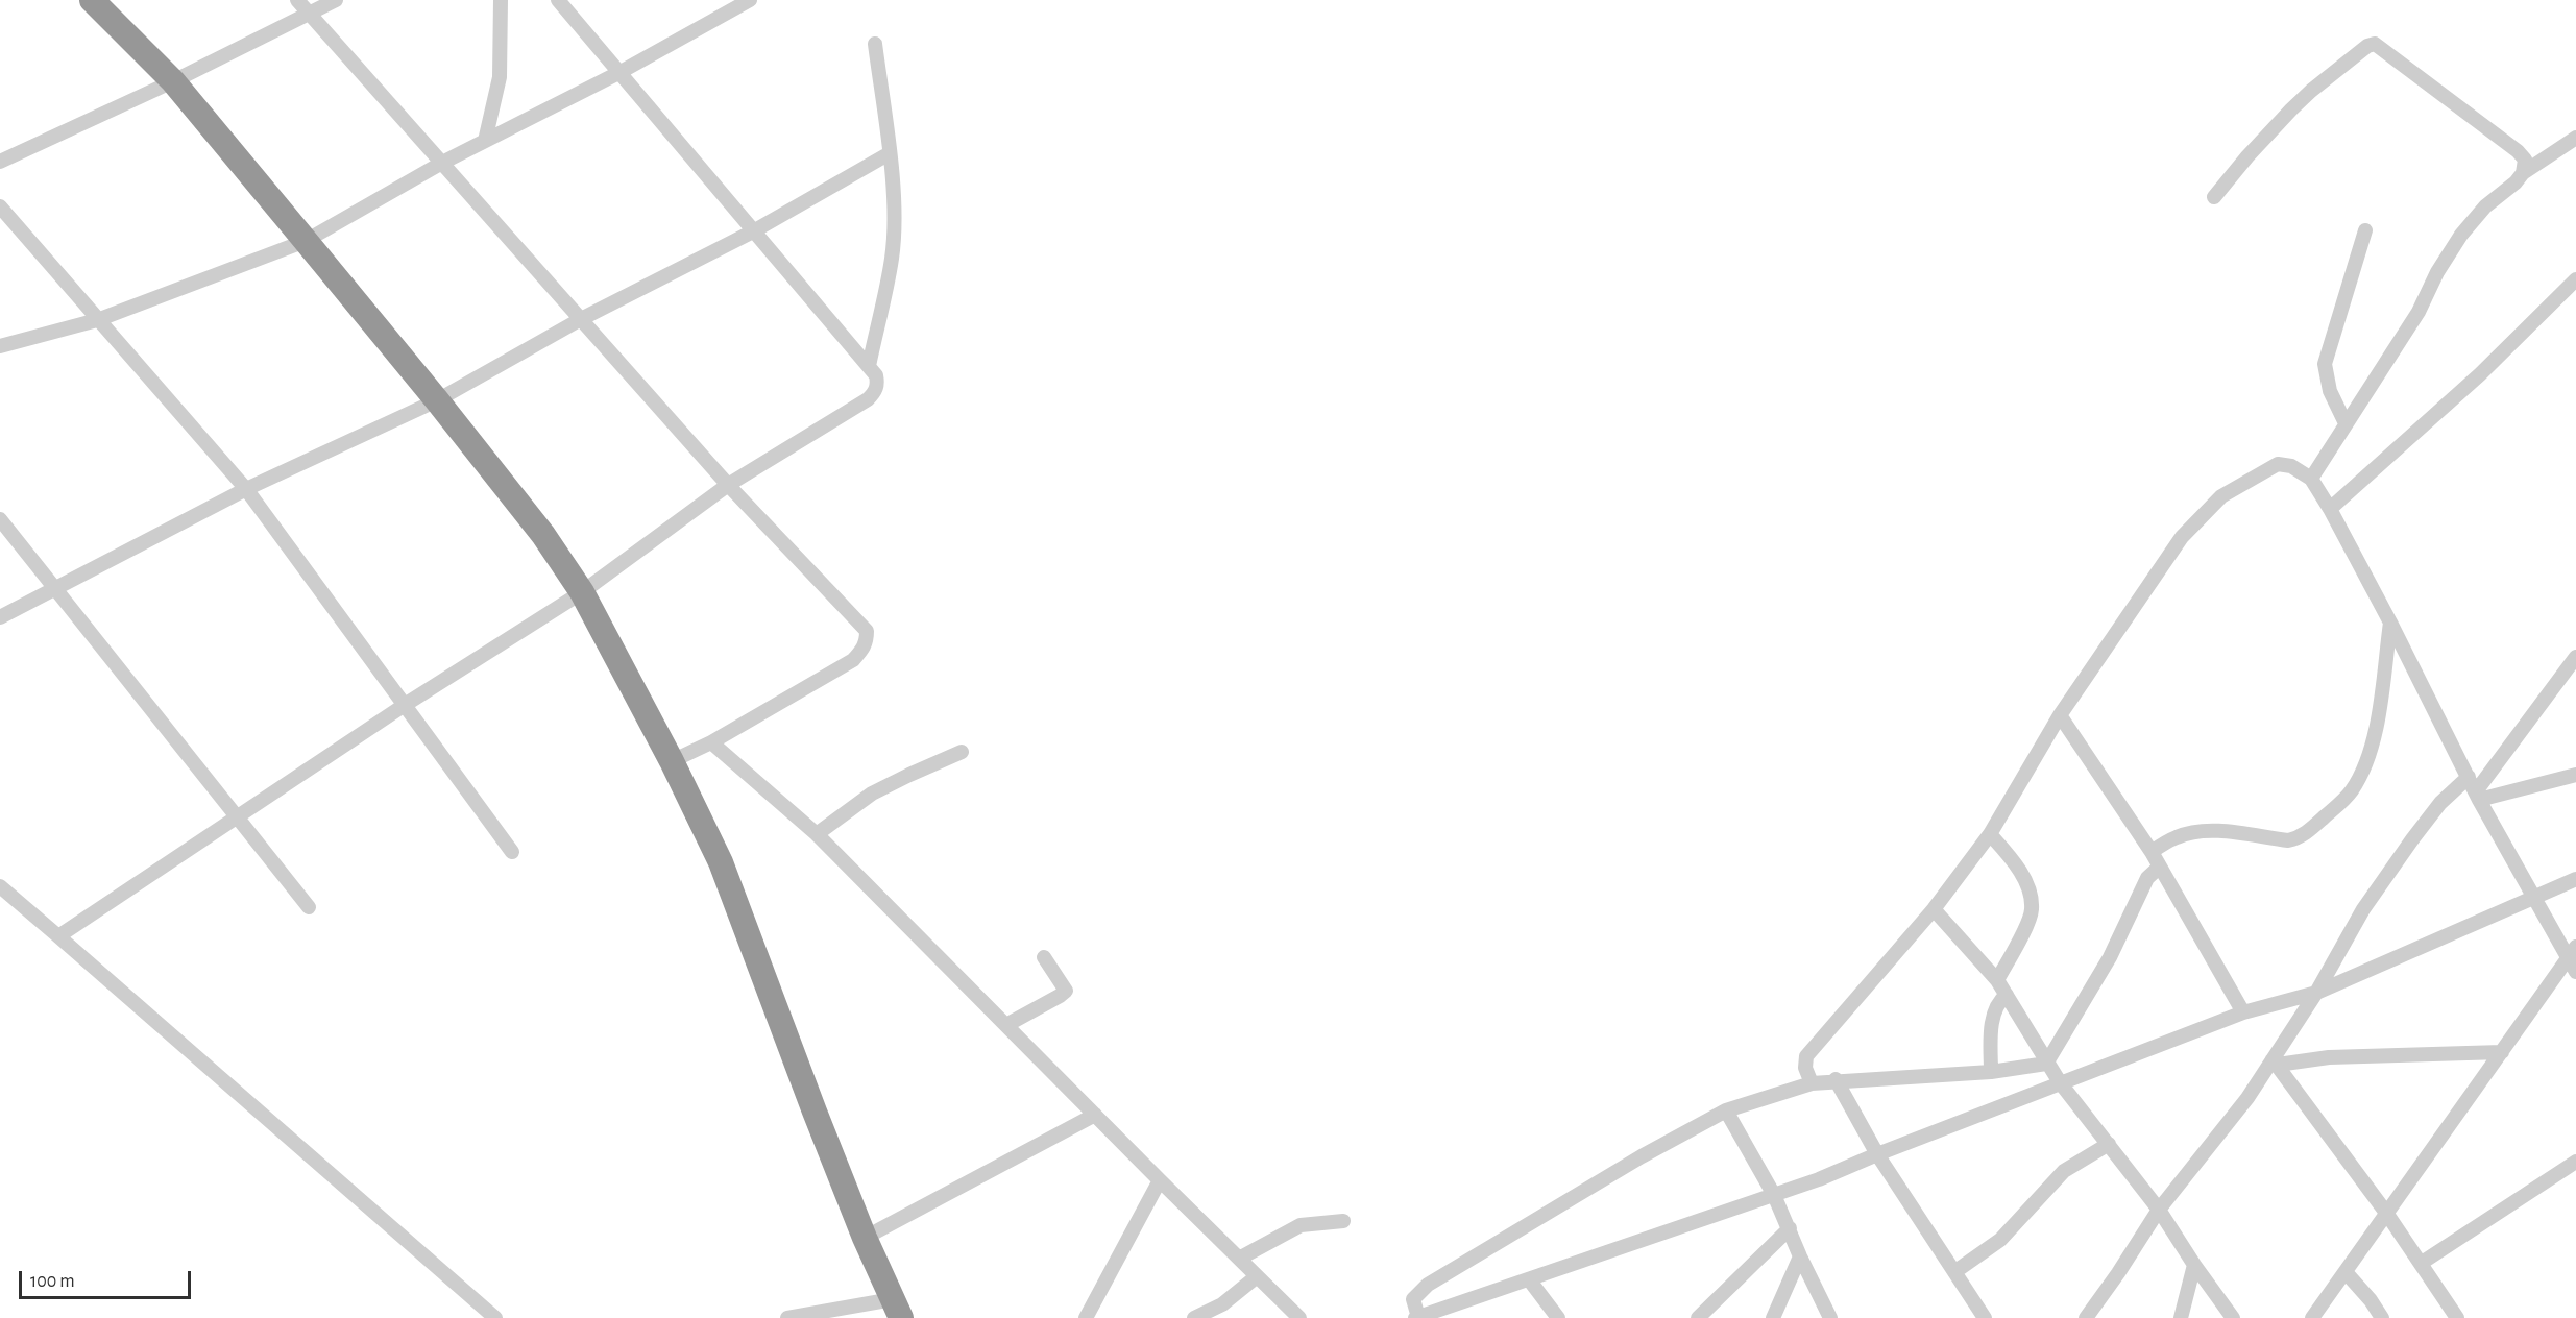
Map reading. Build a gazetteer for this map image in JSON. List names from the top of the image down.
{
  "scale_bar": "100 m"
}
